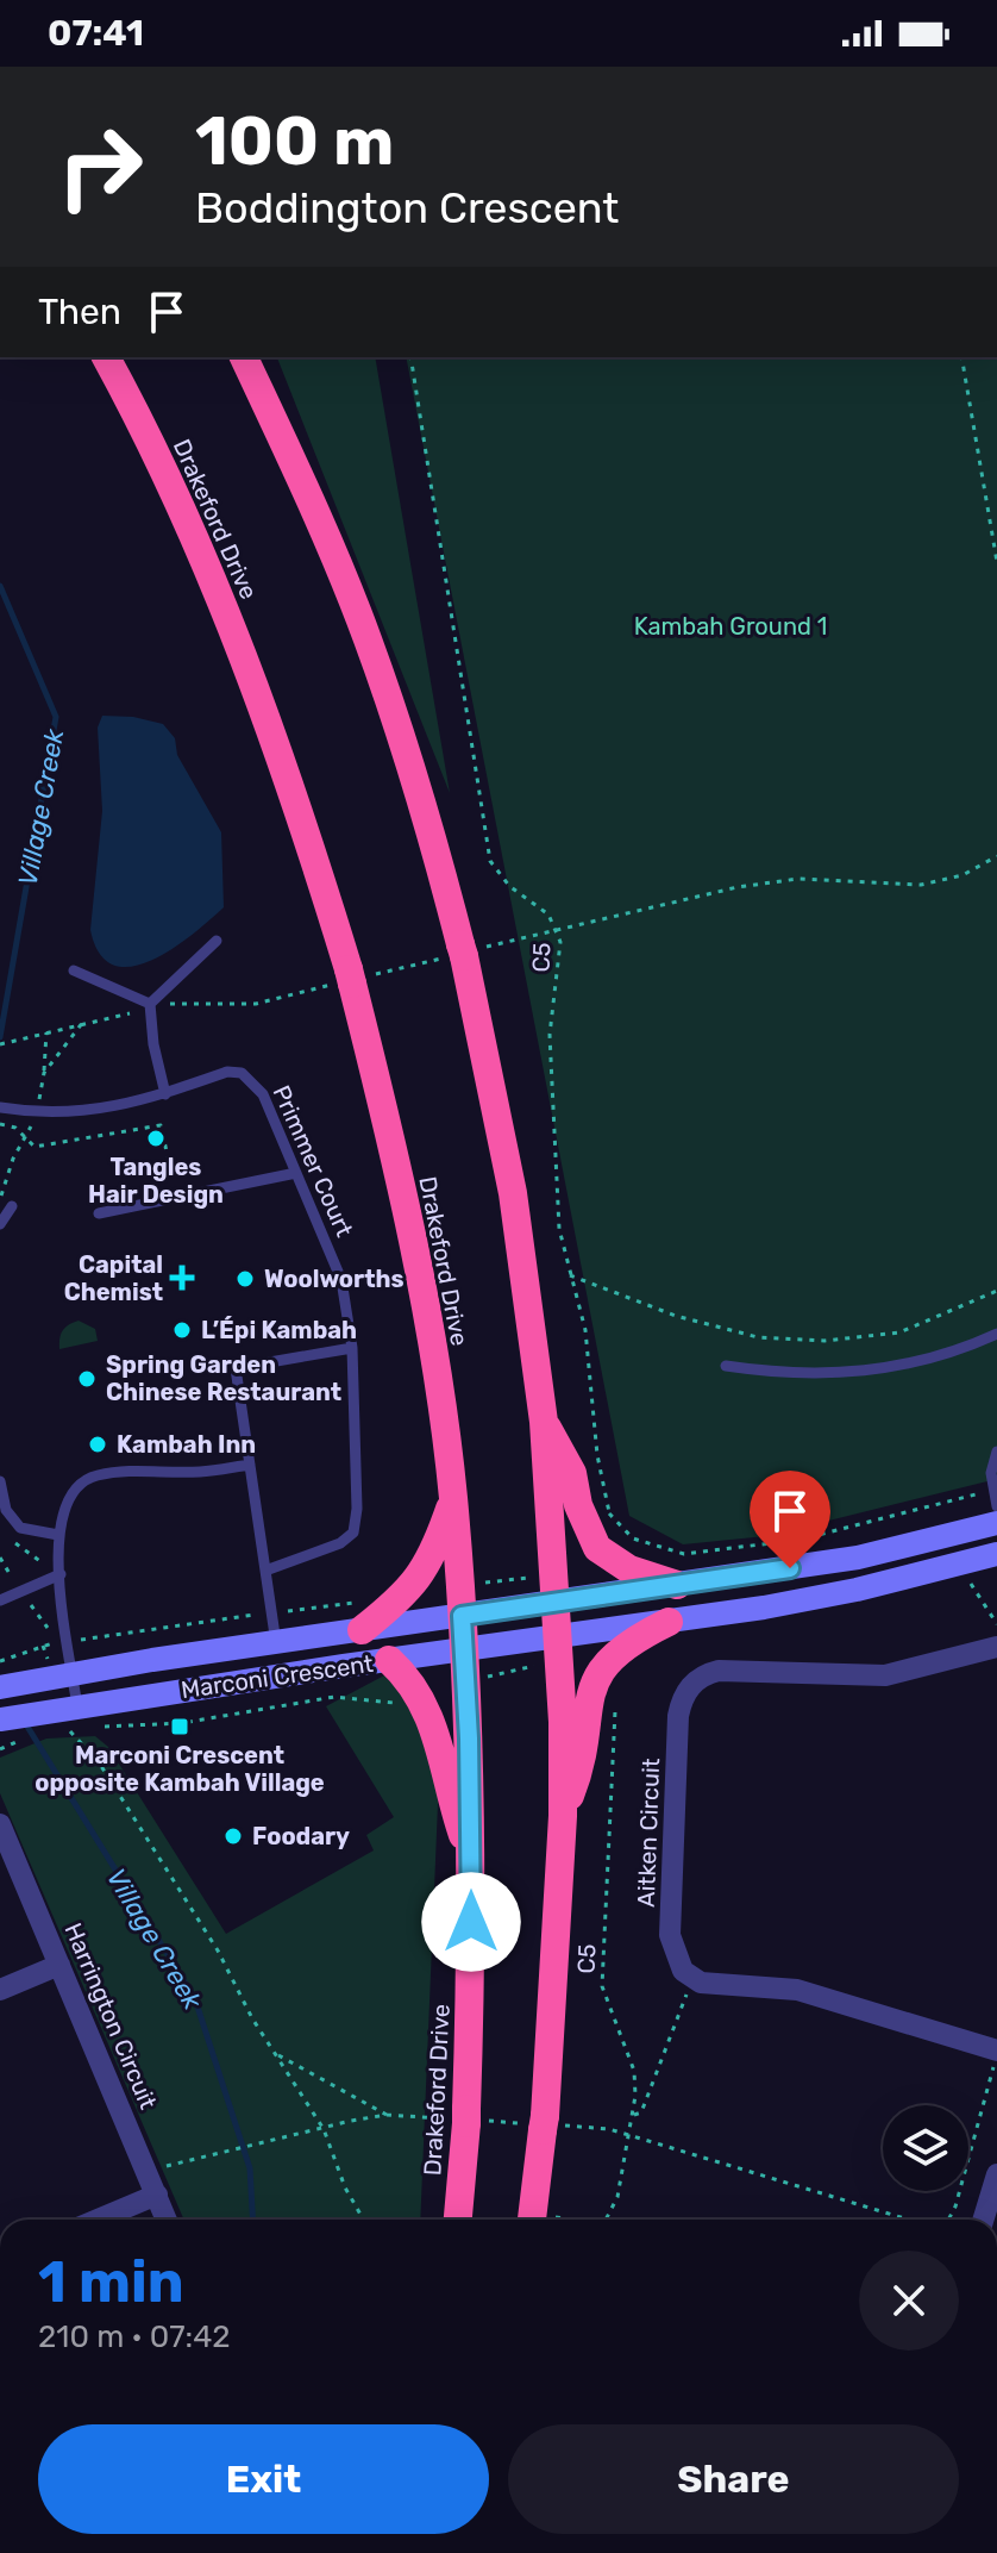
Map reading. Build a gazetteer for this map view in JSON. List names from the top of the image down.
{
  "streets": {
    "highway": ["Drakeford Drive"],
    "street": ["Marconi Crescent", "Aitken Circuit", "Harrington Circuit"],
    "lane": ["Primmer Court"],
    "path": ["C5"]
  },
  "crossings": [
    ["Drakeford Drive", "Marconi Crescent"]
  ],
  "water": ["Village Creek"],
  "parks": ["Kambah Ground 1"],
  "places": {
    "other": [
      "Tangles Hair Design",
      "Woolworths",
      "L’Épi Kambah",
      "Spring Garden Chinese Restaurant",
      "Kambah Inn",
      "Foodary"
    ],
    "health": ["Capital Chemist"],
    "transit": ["Marconi Crescent opposite Kambah Village"]
  },
  "page": {
    "status": "07:41",
    "turn": ["100 m", "Boddington Crescent"],
    "then": "Then",
    "heading": ["1 min", "210 m · 07:42"],
    "buttons": ["Exit", "Share"]
  }
}
